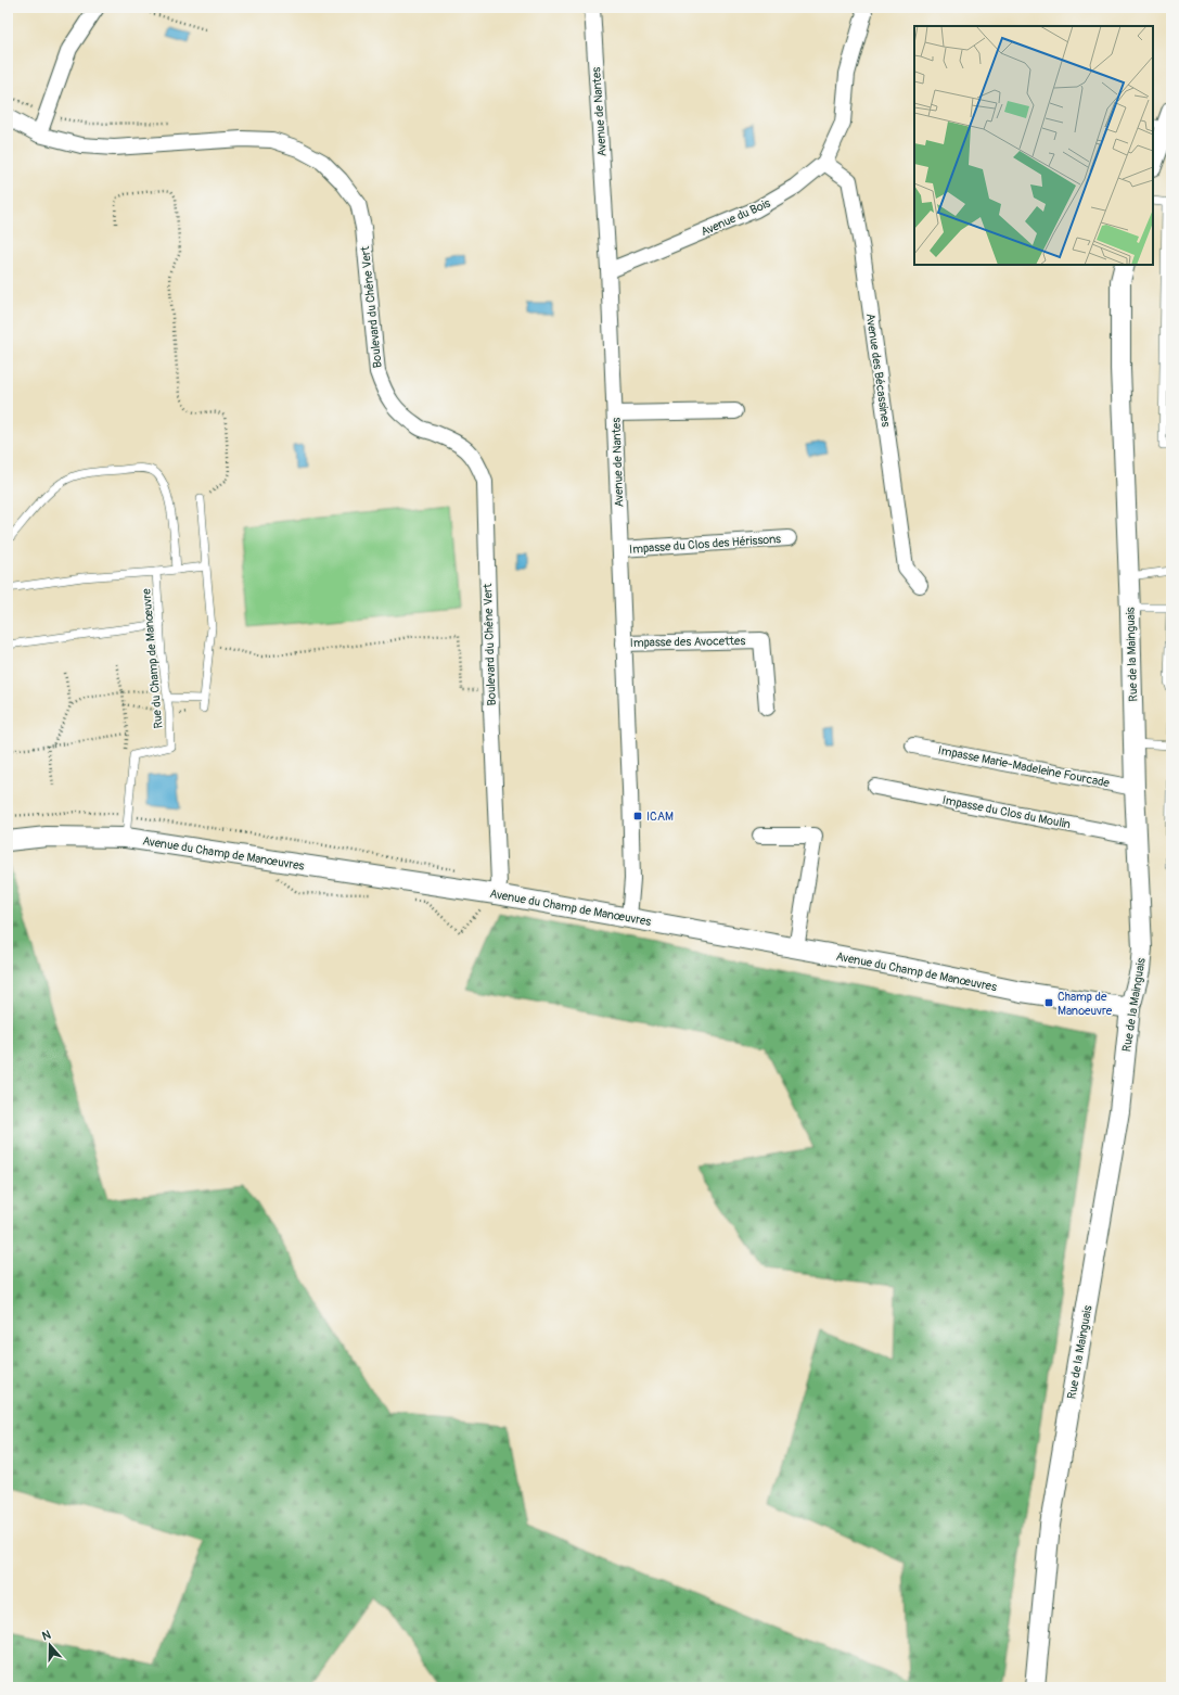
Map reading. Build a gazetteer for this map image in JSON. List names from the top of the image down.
{
  "streets": {
    "street": [
      "Avenue de Nantes",
      "Avenue du Bois",
      "Boulevard du Chêne Vert",
      "Avenue des Bécassines",
      "Impasse du Clos des Hérissons",
      "Impasse des Avocettes",
      "Rue de la Mainguais",
      "Impasse Marie-Madeleine Fourcade",
      "Impasse du Clos du Moulin",
      "Avenue du Champ de Manœuvres"
    ],
    "lane": ["Rue du Champ de Manœuvre"]
  },
  "crossings": [
    ["Avenue de Nantes", "Avenue du Bois"],
    ["Avenue de Nantes", "Impasse du Clos des Hérissons"],
    ["Avenue de Nantes", "Impasse des Avocettes"],
    ["Avenue de Nantes", "Avenue du Champ de Manœuvres"],
    ["Avenue du Bois", "Avenue des Bécassines"],
    ["Boulevard du Chêne Vert", "Avenue du Champ de Manœuvres"],
    ["Rue de la Mainguais", "Impasse Marie-Madeleine Fourcade"],
    ["Rue de la Mainguais", "Impasse du Clos du Moulin"],
    ["Rue de la Mainguais", "Avenue du Champ de Manœuvres"],
    ["Rue du Champ de Manœuvre", "Avenue du Champ de Manœuvres"]
  ],
  "places": {
    "transit": ["ICAM", "Champ de Manoeuvre"]
  },
  "north": "top"
}
